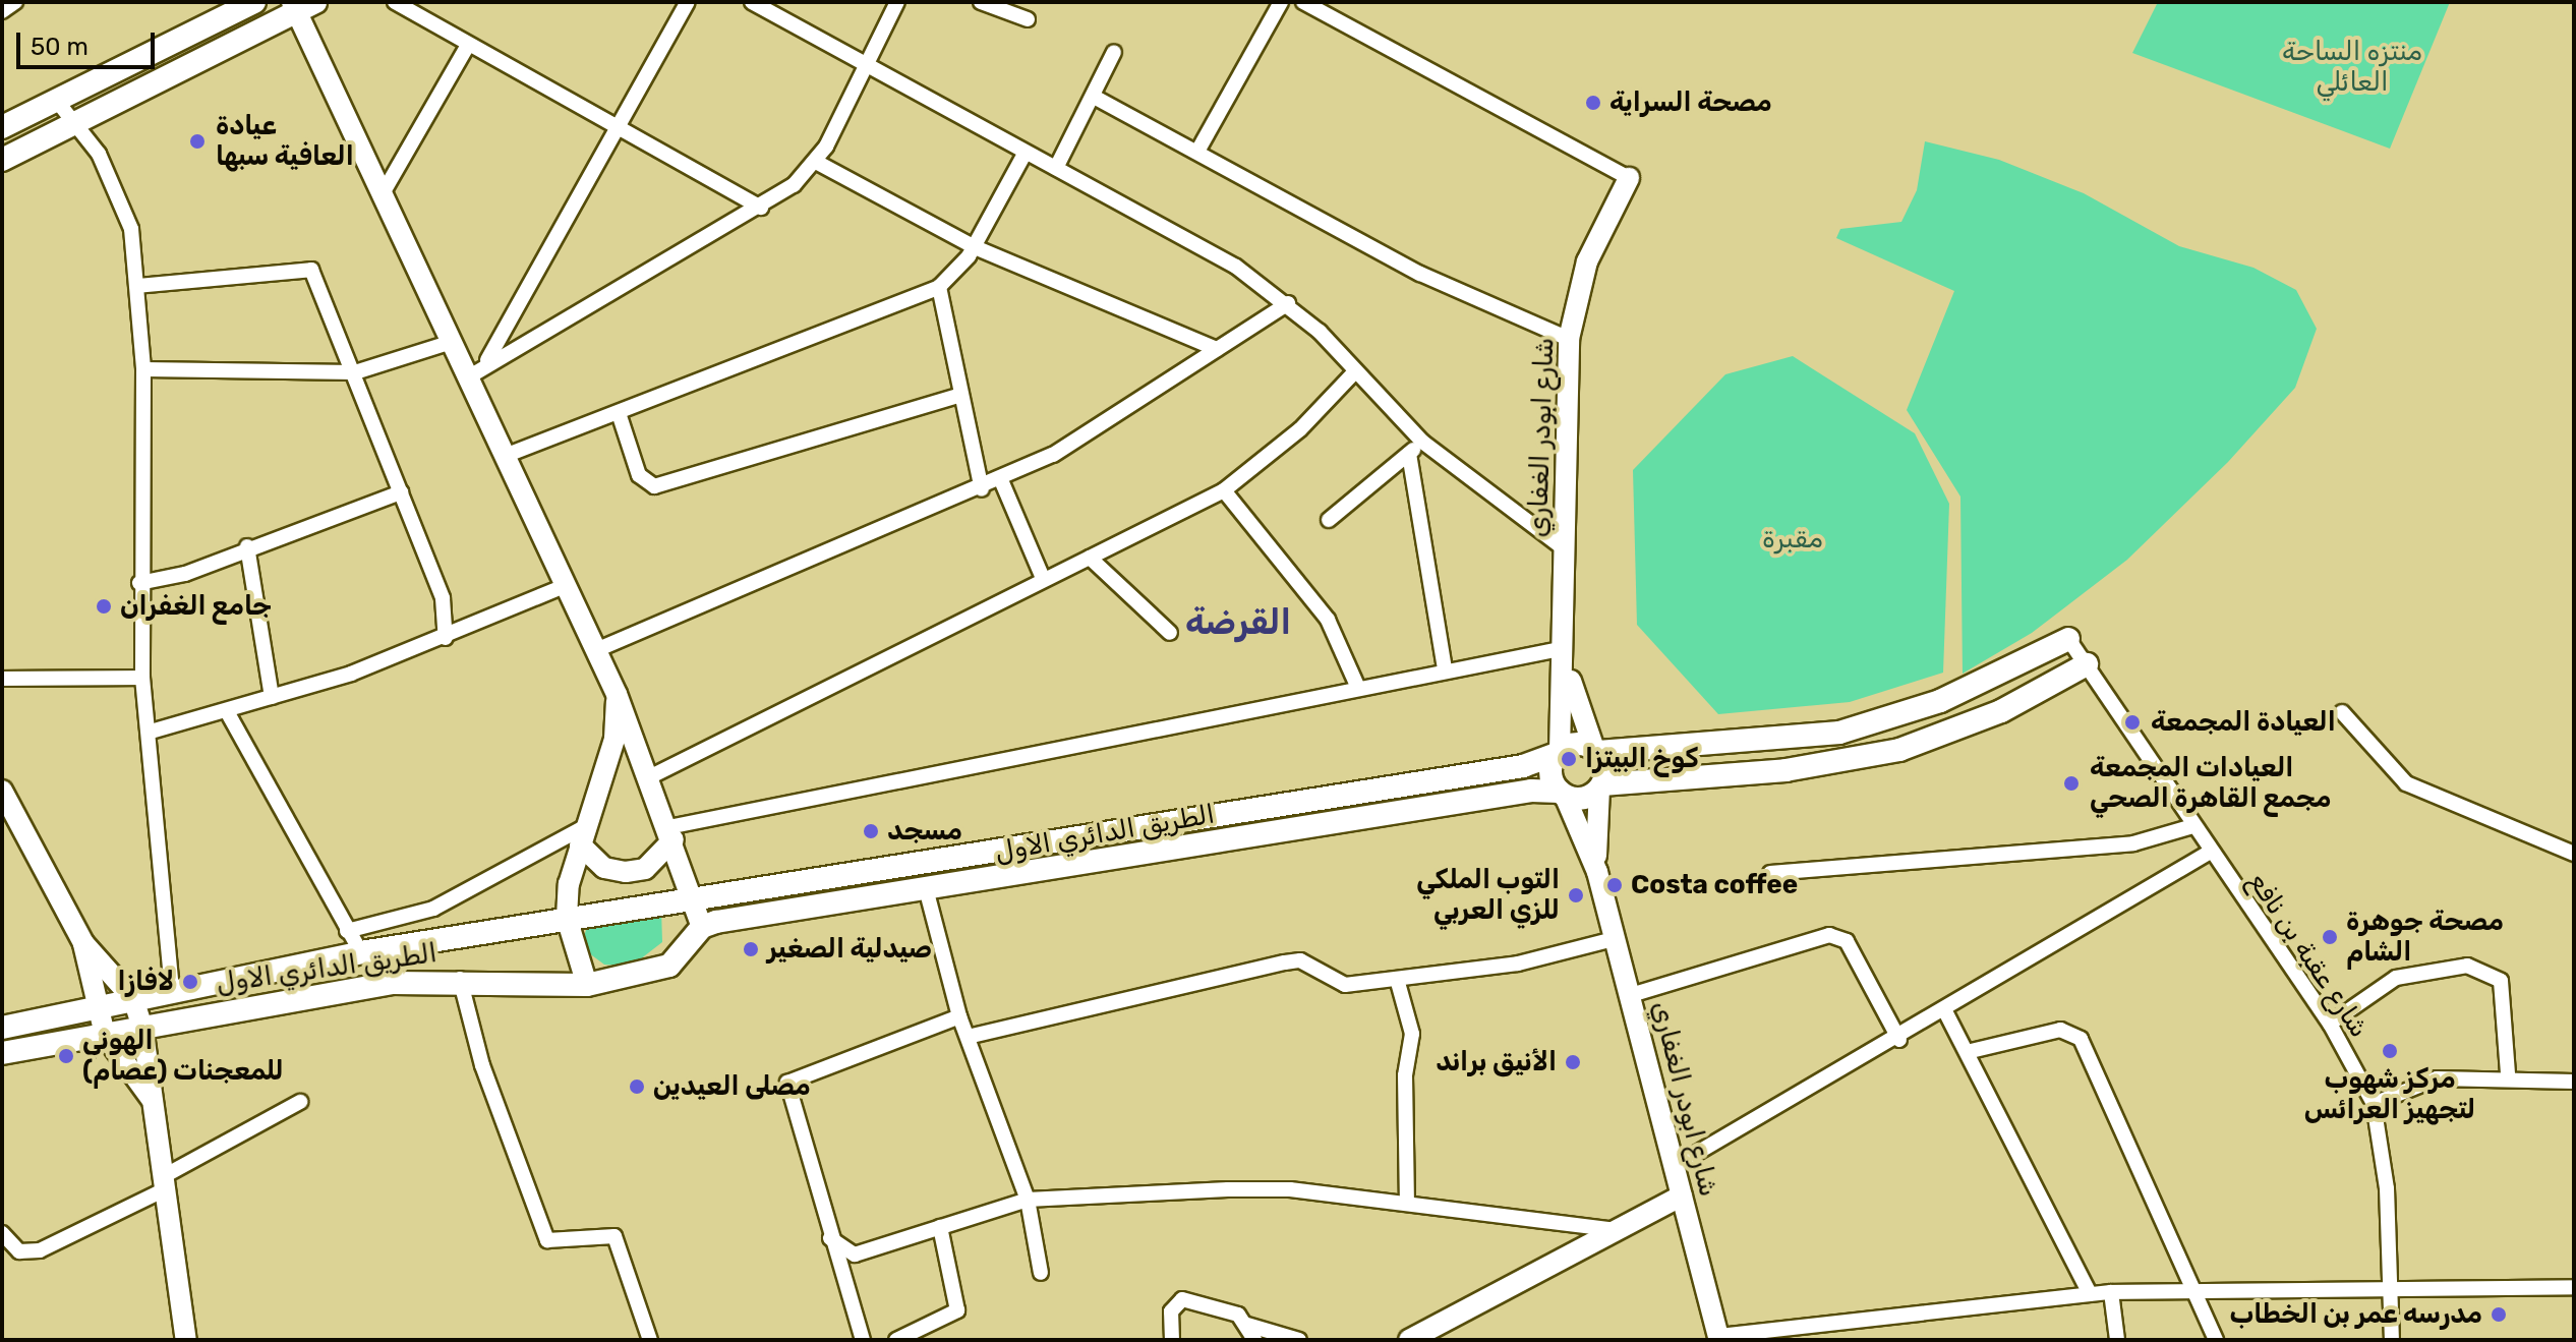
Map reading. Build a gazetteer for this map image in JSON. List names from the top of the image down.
{
  "streets": {
    "main road": ["الطريق الدائري الاول"],
    "street": ["شارع ابودر الغفاري", "شارع عقبة بن نافع"]
  },
  "crossings": [
    ["شارع ابودر الغفاري", "الطريق الدائري الاول"]
  ],
  "districts": ["القرضة"],
  "parks": ["منتزه الساحة العائلي", "مقبرة"],
  "places": [
    "مصحة السراية",
    "عيادة العافية سبها",
    "جامع الغفران",
    "العيادة المجمعة",
    "كوخ البيتزا",
    "العيادات المجمعة مجمع القاهرة الصحي",
    "مسجد",
    "Costa coffee",
    "التوب الملكي للزي العربي",
    "مصحة جوهرة الشام",
    "صيدلية الصغير",
    "لافازا",
    "مركز شهوب لتجهيز العرائس",
    "الهوني للمعجنات (عصام)",
    "الأنيق براند",
    "مصلى العيدين",
    "مدرسه عمر بن الخطاب"
  ],
  "scale_bar": "50 m"
}
